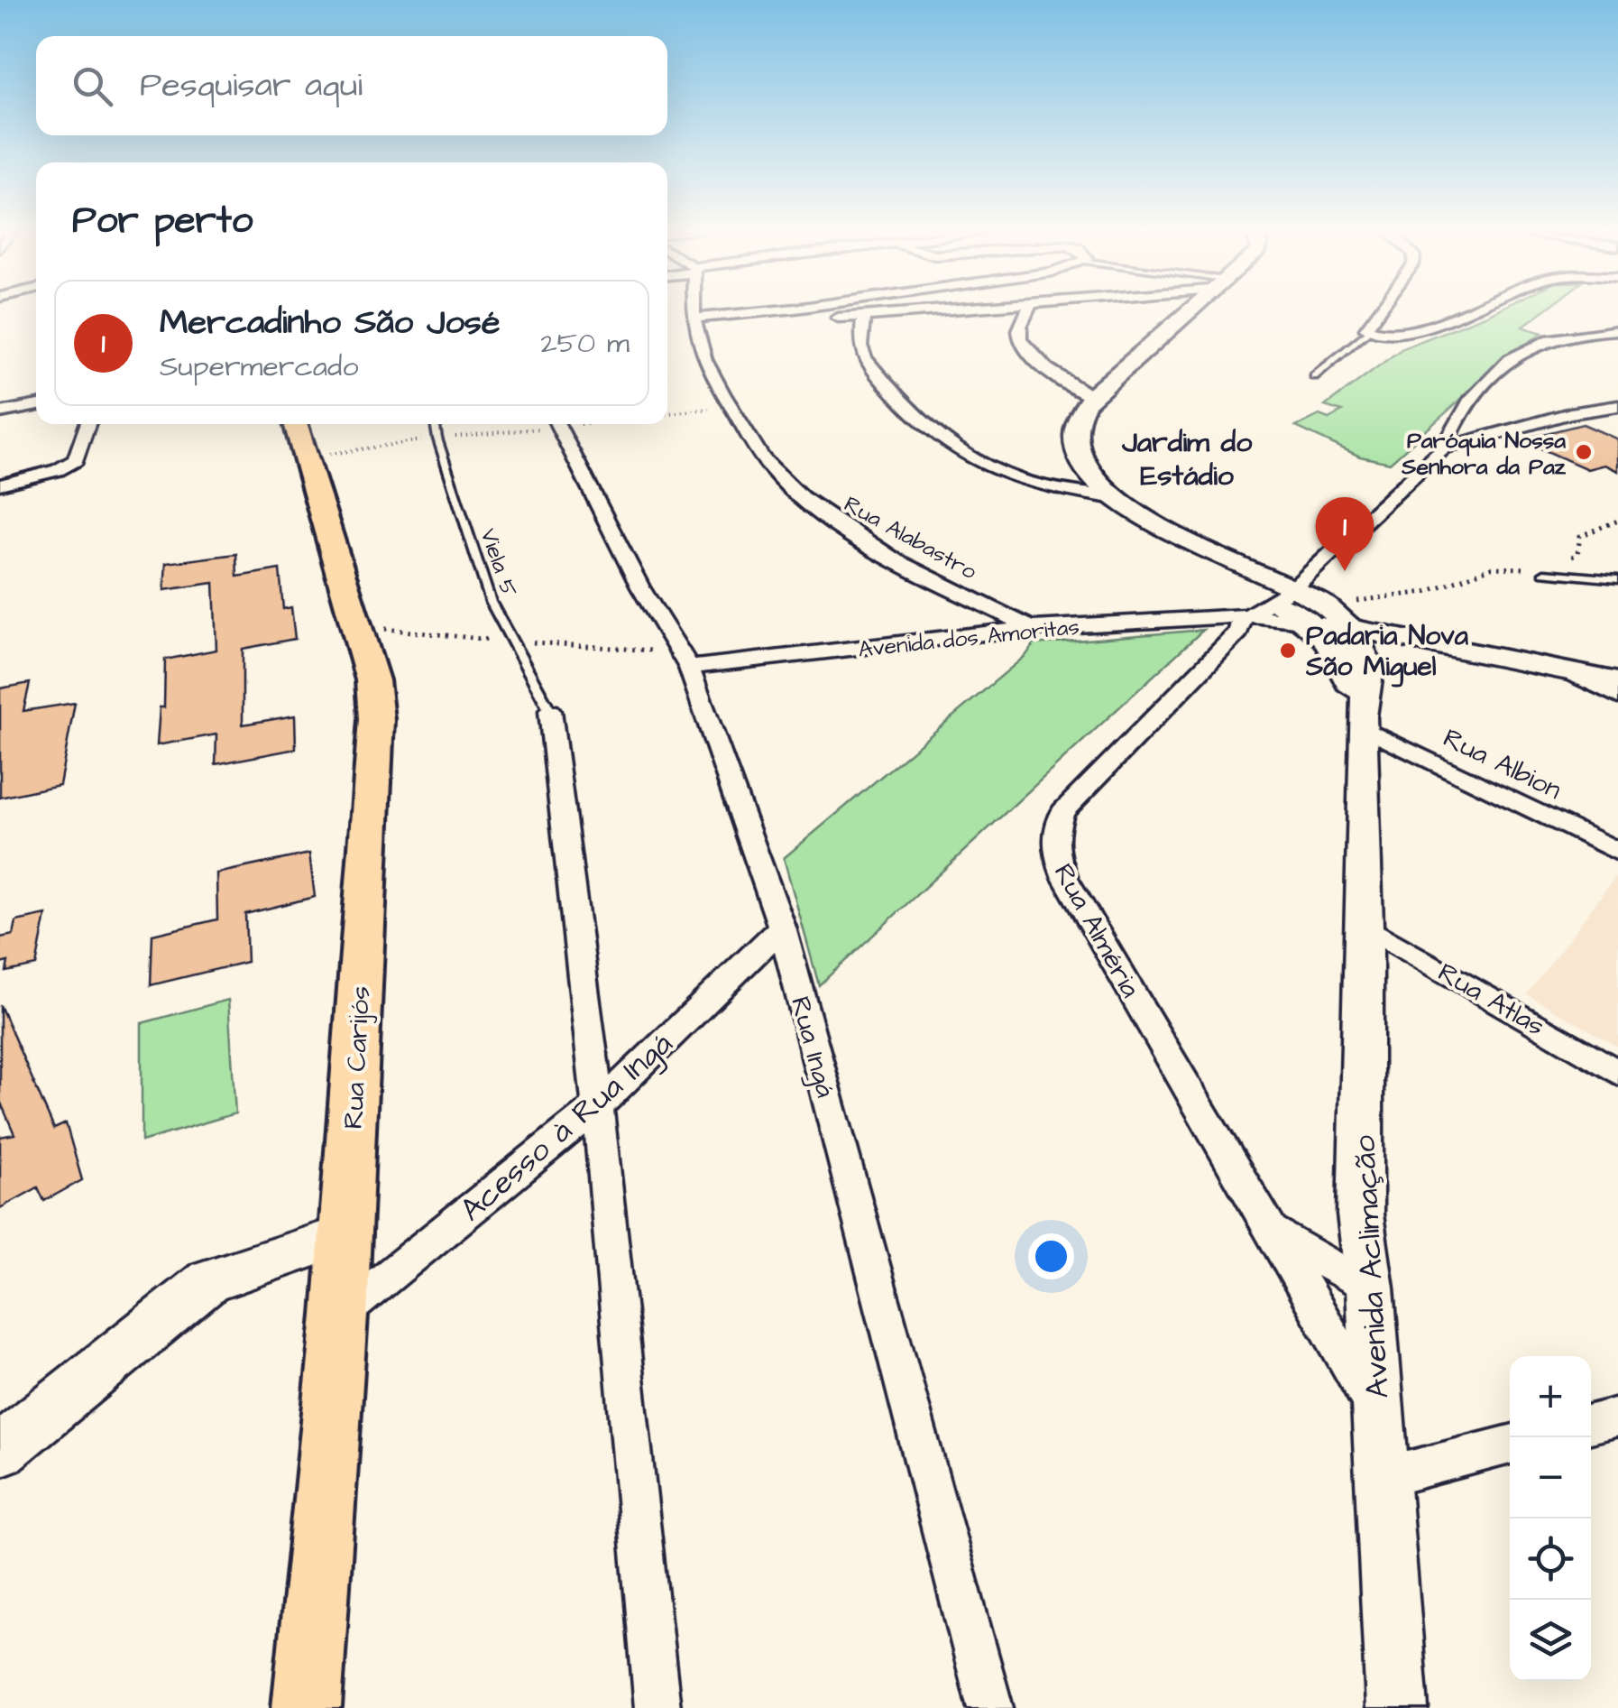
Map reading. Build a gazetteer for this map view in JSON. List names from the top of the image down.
{
  "streets": {
    "main road": ["Rua Carijós"],
    "street": [
      "Rua Alabastro",
      "Avenida dos Amoritas",
      "Rua Albion",
      "Rua Alméria",
      "Rua Atlas",
      "Rua Ingá",
      "Acesso à Rua Ingá",
      "Avenida Aclimação"
    ],
    "lane": ["Viela 5"]
  },
  "crossings": [
    ["Rua Alabastro", "Avenida dos Amoritas"],
    ["Avenida dos Amoritas", "Rua Alméria"],
    ["Avenida dos Amoritas", "Rua Ingá"],
    ["Avenida dos Amoritas", "Avenida Aclimação"],
    ["Rua Albion", "Avenida Aclimação"],
    ["Rua Alméria", "Avenida Aclimação"],
    ["Rua Atlas", "Avenida Aclimação"],
    ["Rua Ingá", "Acesso à Rua Ingá"],
    ["Rua Carijós", "Acesso à Rua Ingá"]
  ],
  "districts": ["Jardim do Estádio"],
  "places": ["Paróquia Nossa Senhora da Paz", "Padaria Nova São Miguel"],
  "page": {
    "search": "Pesquisar aqui",
    "heading": "Por perto",
    "list": [
      {
        "mark": "1",
        "name": "Mercadinho São José",
        "note": "Supermercado",
        "value": "250 m"
      }
    ],
    "pins": "1",
    "map_buttons": ["+", "−"]
  }
}
